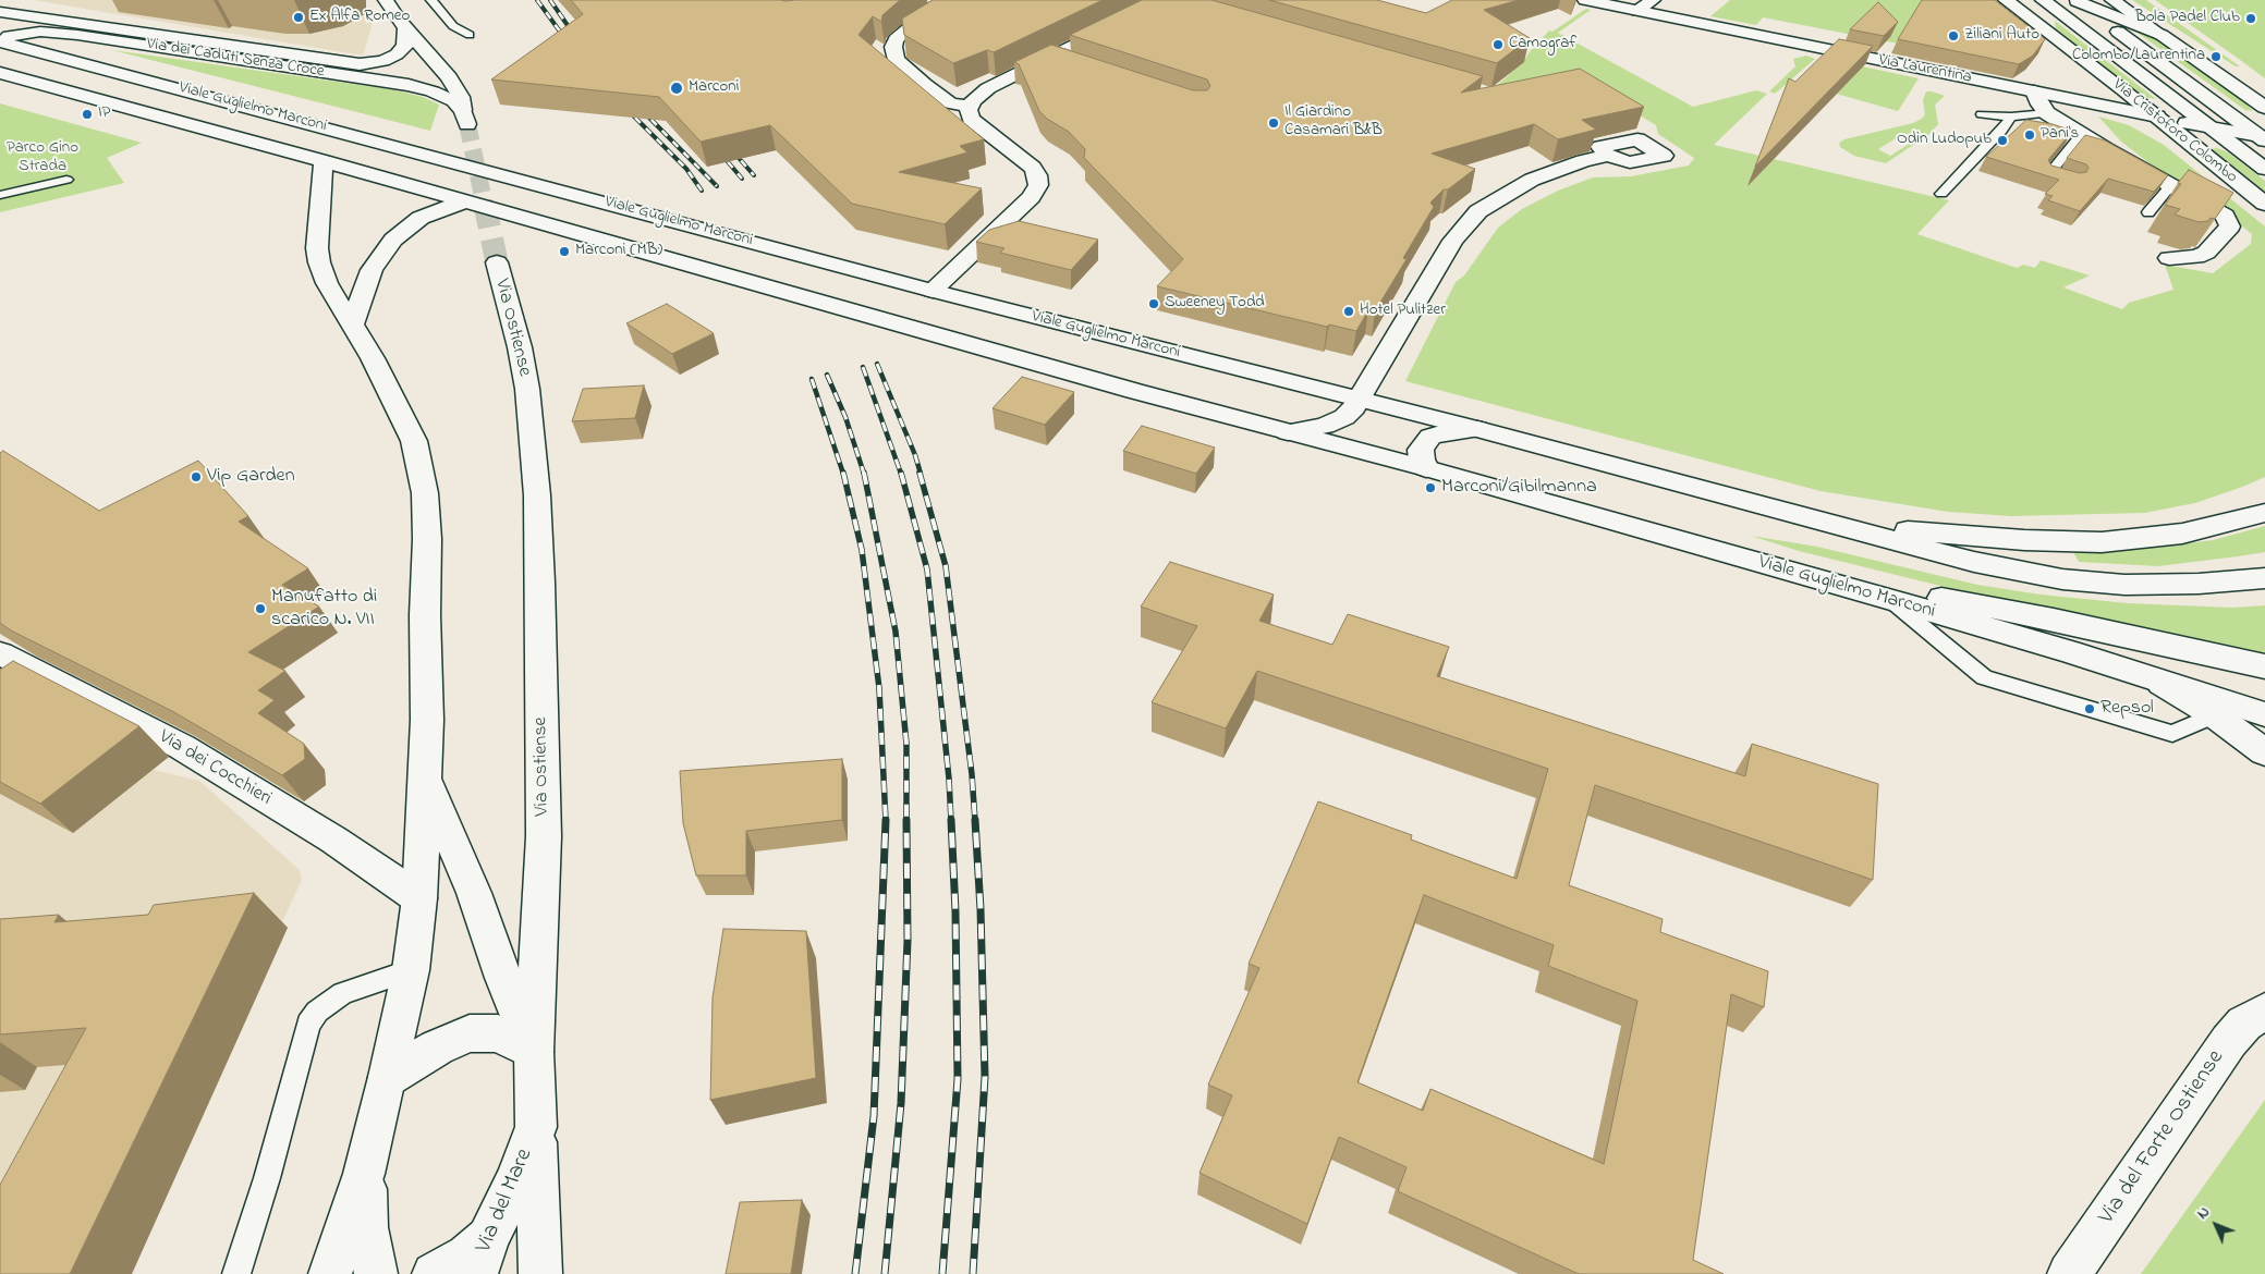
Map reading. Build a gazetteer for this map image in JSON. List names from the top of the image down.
{
  "streets": {
    "main road": [
      "Via dei Caduti Senza Croce",
      "Via Laurentina",
      "Viale Guglielmo Marconi",
      "Via Cristoforo Colombo",
      "Via Ostiense",
      "Via dei Cocchieri",
      "Via del Forte Ostiense",
      "Via del Mare"
    ]
  },
  "crossings": [
    ["Via dei Caduti Senza Croce", "Viale Guglielmo Marconi"],
    ["Via Laurentina", "Via Cristoforo Colombo"],
    ["Via Ostiense", "Via del Mare"]
  ],
  "parks": ["Parco Gino Strada"],
  "places": [
    "Ex Alfa Romeo",
    "Bola Padel Club",
    "Ziliani Auto",
    "Camograf",
    "Colombo/Laurentina",
    "Marconi",
    "IP",
    "Il Giardino Casamari B&B",
    "Pani's",
    "Odin Ludopub",
    "Marconi (MB)",
    "Sweeney Todd",
    "Hotel Pulitzer",
    "Vip Garden",
    "Marconi/Gibilmanna",
    "Manufatto di scarico N. VII",
    "Repsol"
  ],
  "north": "top left"
}
